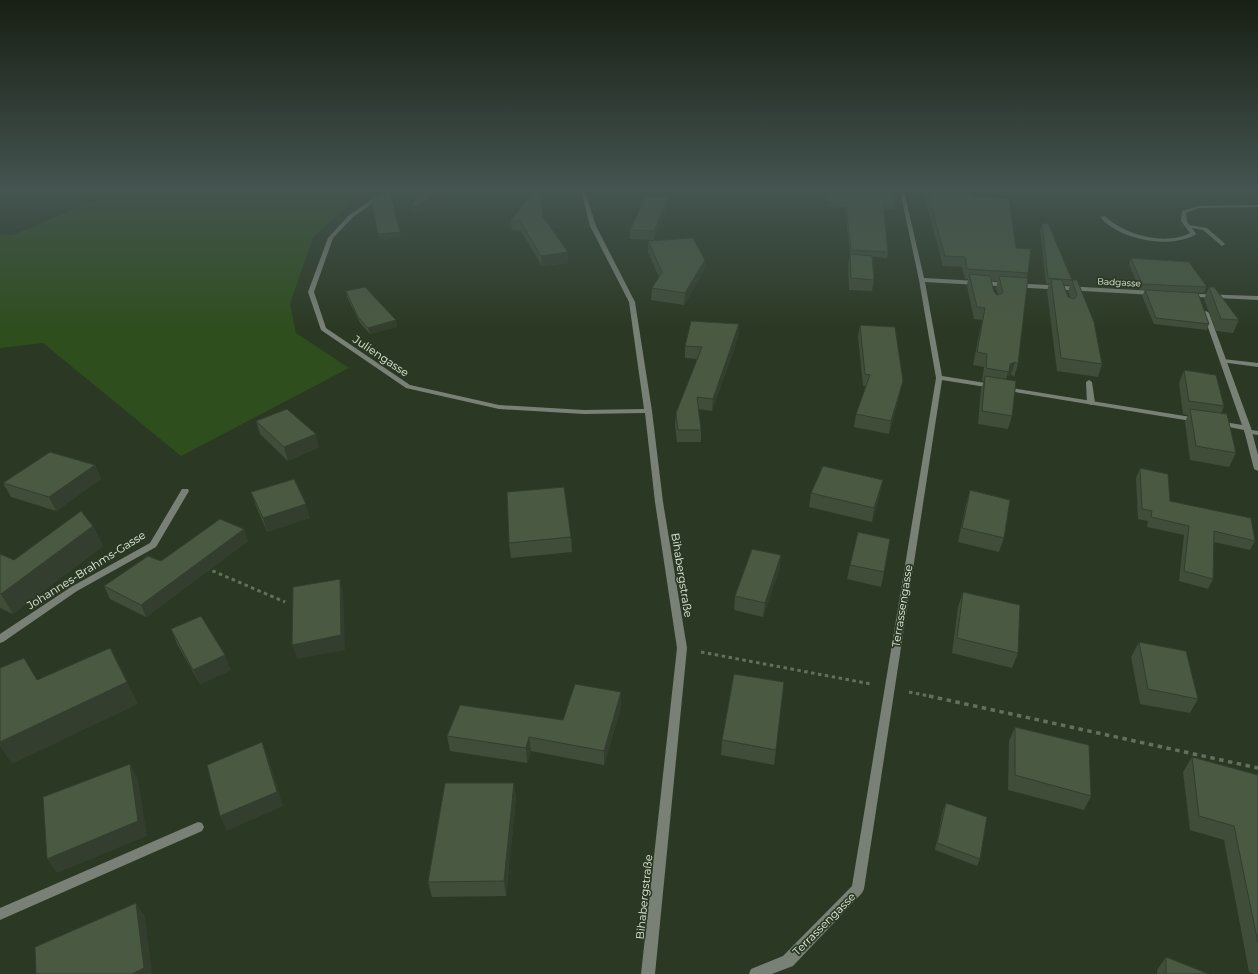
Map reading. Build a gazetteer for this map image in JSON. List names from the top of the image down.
{
  "streets": {
    "street": [
      "Badgasse",
      "Juliengasse",
      "Johannes-Brahms-Gasse",
      "Bihabergstraße",
      "Terrassengasse"
    ]
  },
  "crossings": [
    ["Badgasse", "Terrassengasse"],
    ["Juliengasse", "Bihabergstraße"]
  ]
}
